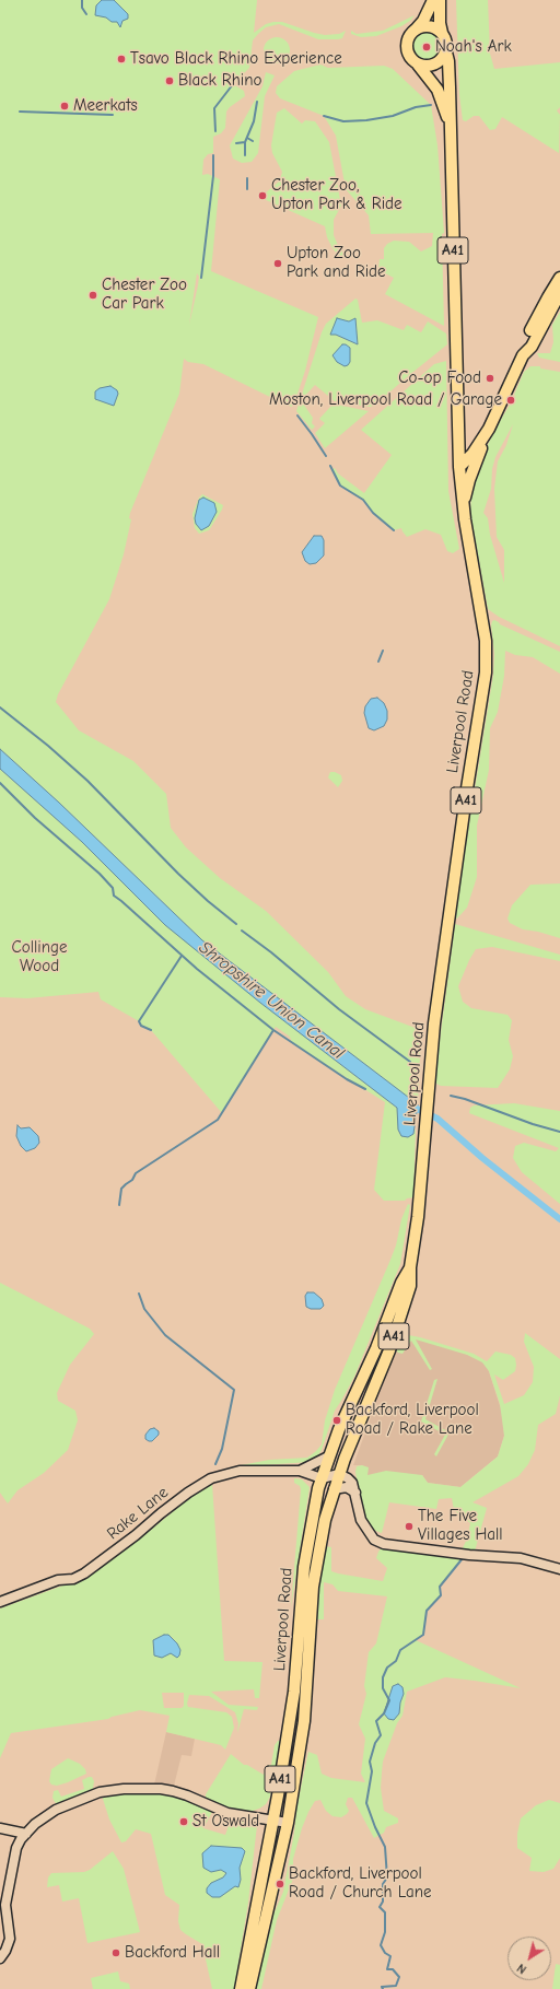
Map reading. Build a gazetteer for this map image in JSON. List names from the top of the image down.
{
  "streets": {
    "highway": ["A41", "Liverpool Road"],
    "street": ["Rake Lane"]
  },
  "crossings": [
    ["A41", "Liverpool Road"],
    ["Liverpool Road", "Rake Lane"]
  ],
  "water": ["Shropshire Union Canal"],
  "parks": ["Collinge Wood"],
  "places": [
    "Noah's Ark",
    "Tsavo Black Rhino Experience",
    "Black Rhino",
    "Meerkats",
    "Chester Zoo, Upton Park & Ride",
    "Upton Zoo Park and Ride",
    "Chester Zoo Car Park",
    "Co-op Food",
    "Moston, Liverpool Road / Garage",
    "Backford, Liverpool Road / Rake Lane",
    "The Five Villages Hall",
    "St Oswald",
    "Backford, Liverpool Road / Church Lane",
    "Backford Hall"
  ],
  "north": "bottom left"
}
